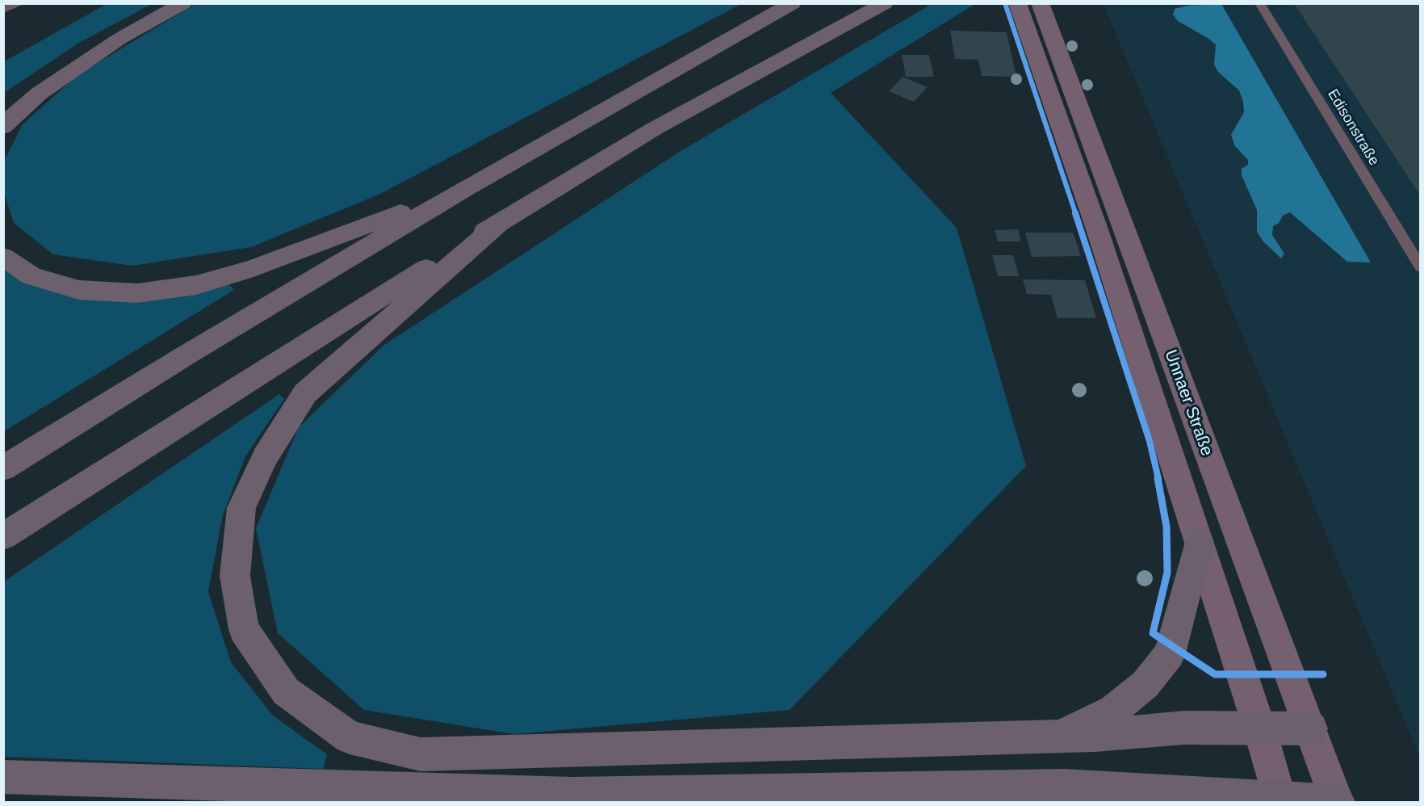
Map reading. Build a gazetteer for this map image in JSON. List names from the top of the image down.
{
  "streets": {
    "main road": ["Unnaer Straße"],
    "lane": ["Edisonstraße"]
  }
}
